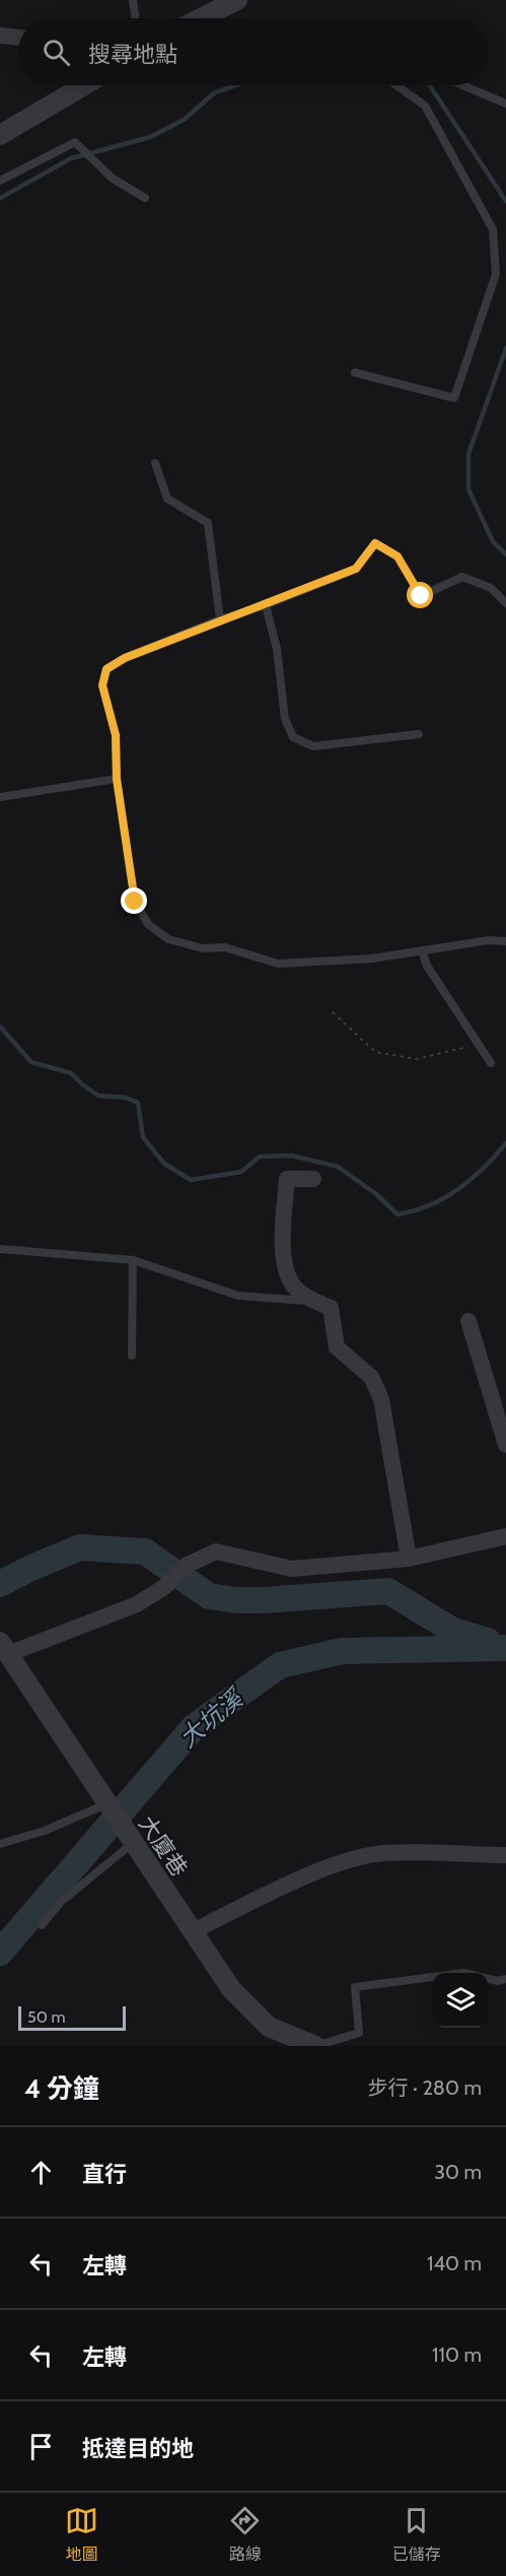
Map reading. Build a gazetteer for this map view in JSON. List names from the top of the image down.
{
  "streets": {
    "street": ["大廈巷"]
  },
  "water": ["大坑溪"],
  "scale_bar": "50 m",
  "page": {
    "search": "搜尋地點",
    "scale": "50 m",
    "heading": ["4 分鐘", "步行 · 280 m"],
    "list": [
      ["直行", "30 m"],
      ["左轉", "140 m"],
      ["左轉", "110 m"],
      "抵達目的地"
    ],
    "nav": ["地圖", "路線", "已儲存"]
  }
}
